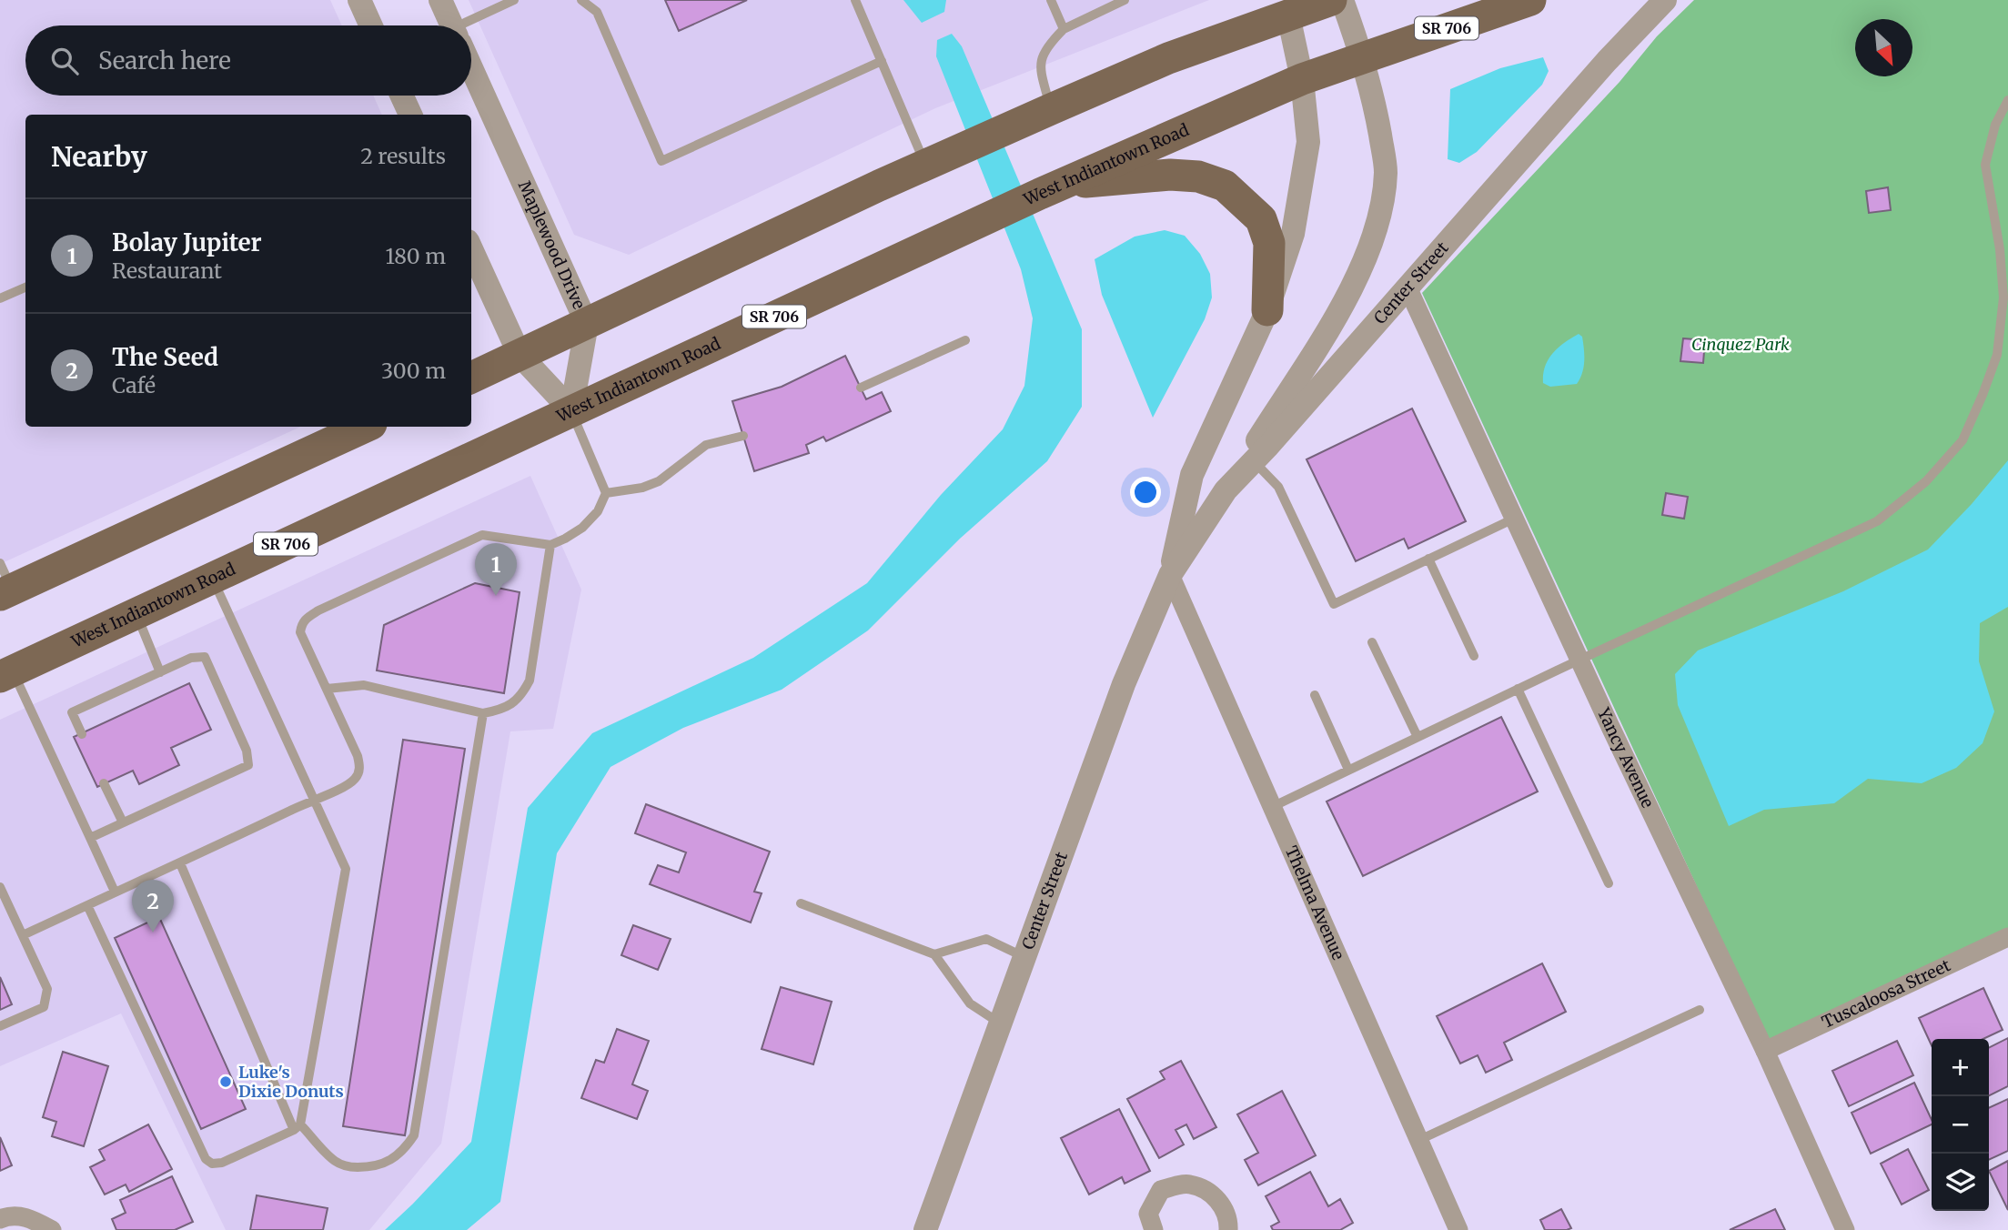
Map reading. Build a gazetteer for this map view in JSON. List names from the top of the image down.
{
  "streets": {
    "main road": ["SR 706", "West Indiantown Road"],
    "street": [
      "Maplewood Drive",
      "Center Street",
      "Yancy Avenue",
      "Thelma Avenue",
      "Tuscaloosa Street"
    ]
  },
  "crossings": [
    ["West Indiantown Road", "Maplewood Drive"],
    ["West Indiantown Road", "Center Street"],
    ["Center Street", "Yancy Avenue"],
    ["Center Street", "Thelma Avenue"],
    ["Yancy Avenue", "Tuscaloosa Street"]
  ],
  "parks": ["Cinquez Park"],
  "places": ["Luke's Dixie Donuts"],
  "north": "bottom right",
  "page": {
    "search": "Search here",
    "heading": ["Nearby", "2 results"],
    "list": [
      {
        "mark": "1",
        "name": "Bolay Jupiter",
        "note": "Restaurant",
        "value": "180 m"
      },
      {
        "mark": "2",
        "name": "The Seed",
        "note": "Café",
        "value": "300 m"
      }
    ],
    "pins": ["1", "2"],
    "map_buttons": ["+", "−"]
  }
}
